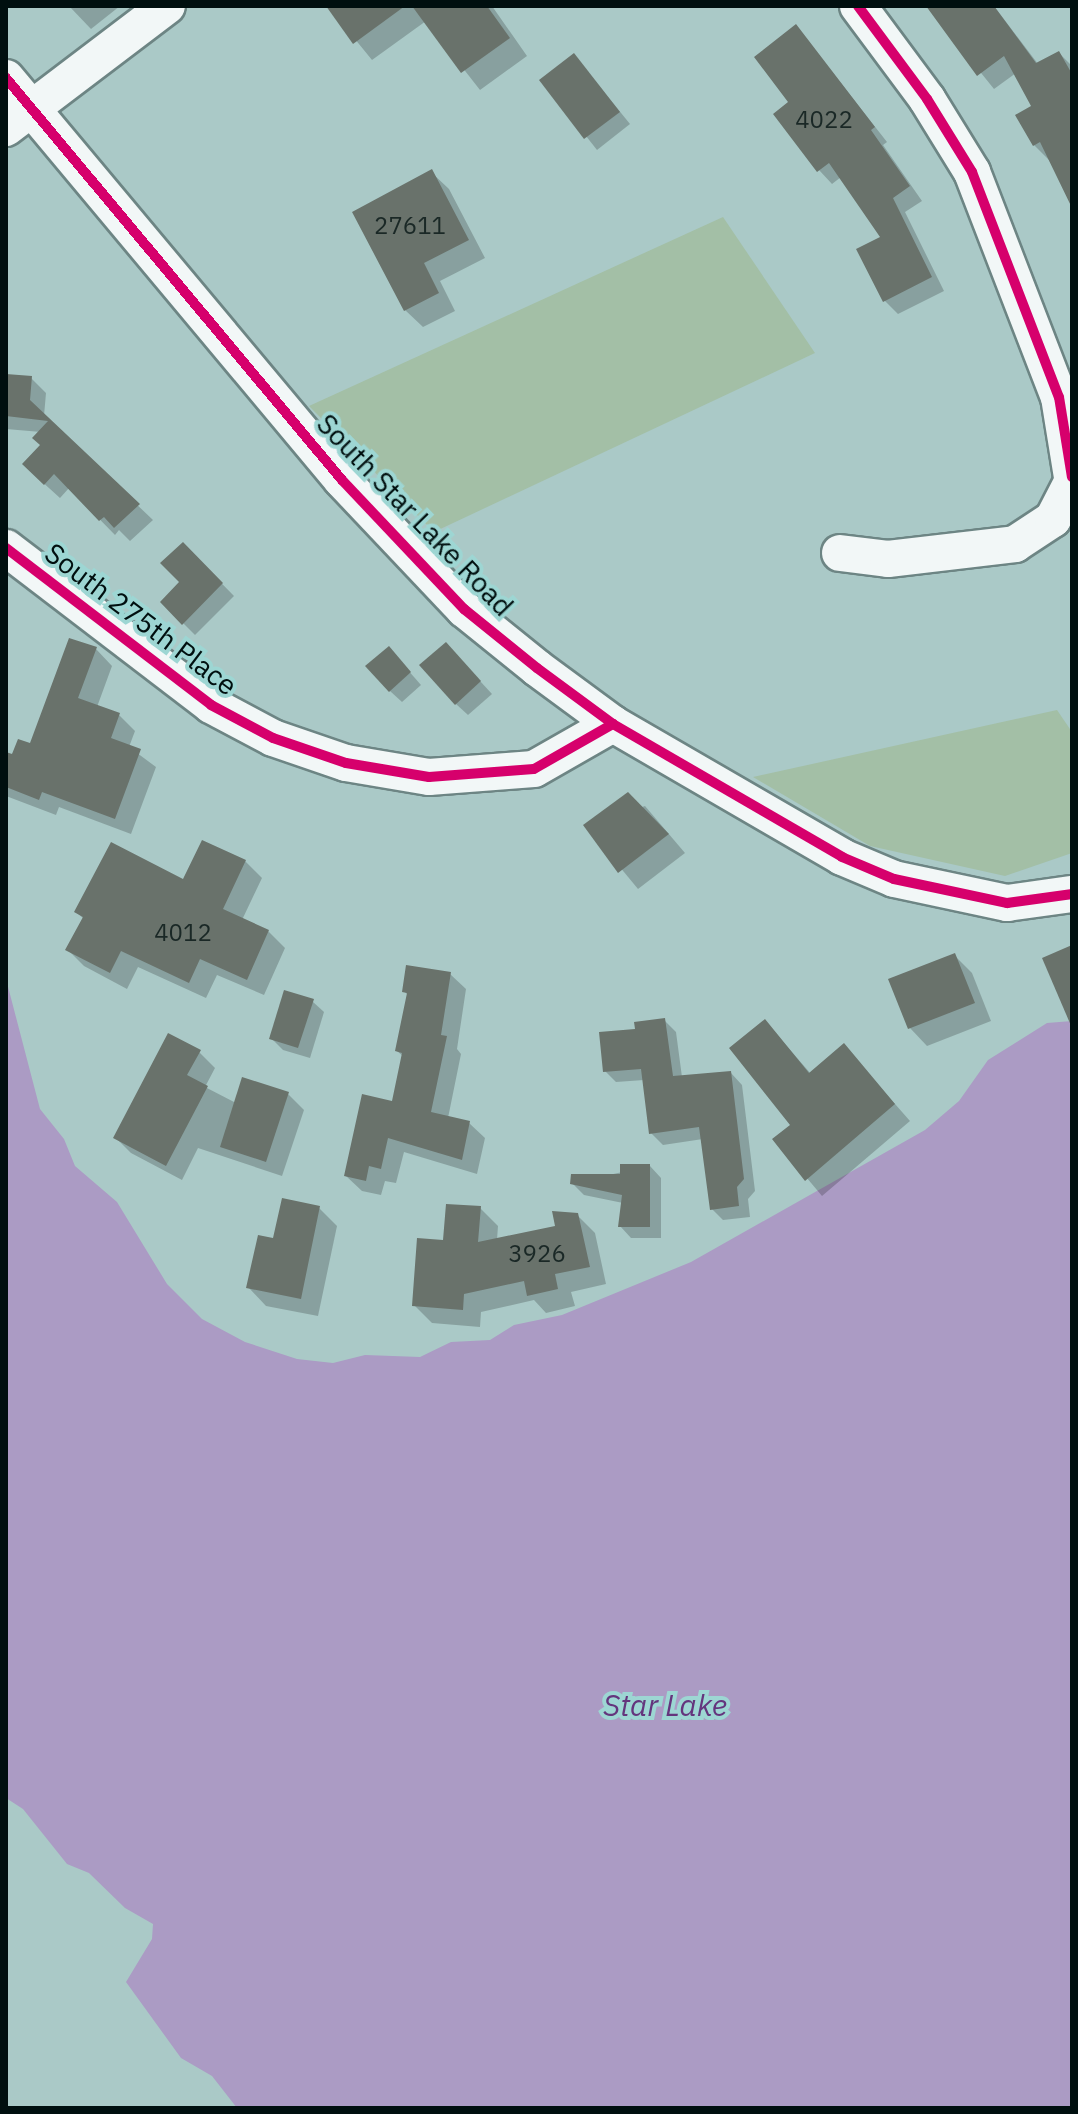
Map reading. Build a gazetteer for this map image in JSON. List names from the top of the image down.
{
  "streets": {
    "street": ["South Star Lake Road", "South 275th Place"]
  },
  "crossings": [
    ["South Star Lake Road", "South 275th Place"]
  ],
  "water": ["Star Lake"],
  "house_numbers": [
    "4022",
    "27611",
    "4012",
    "3926"
  ]
}
